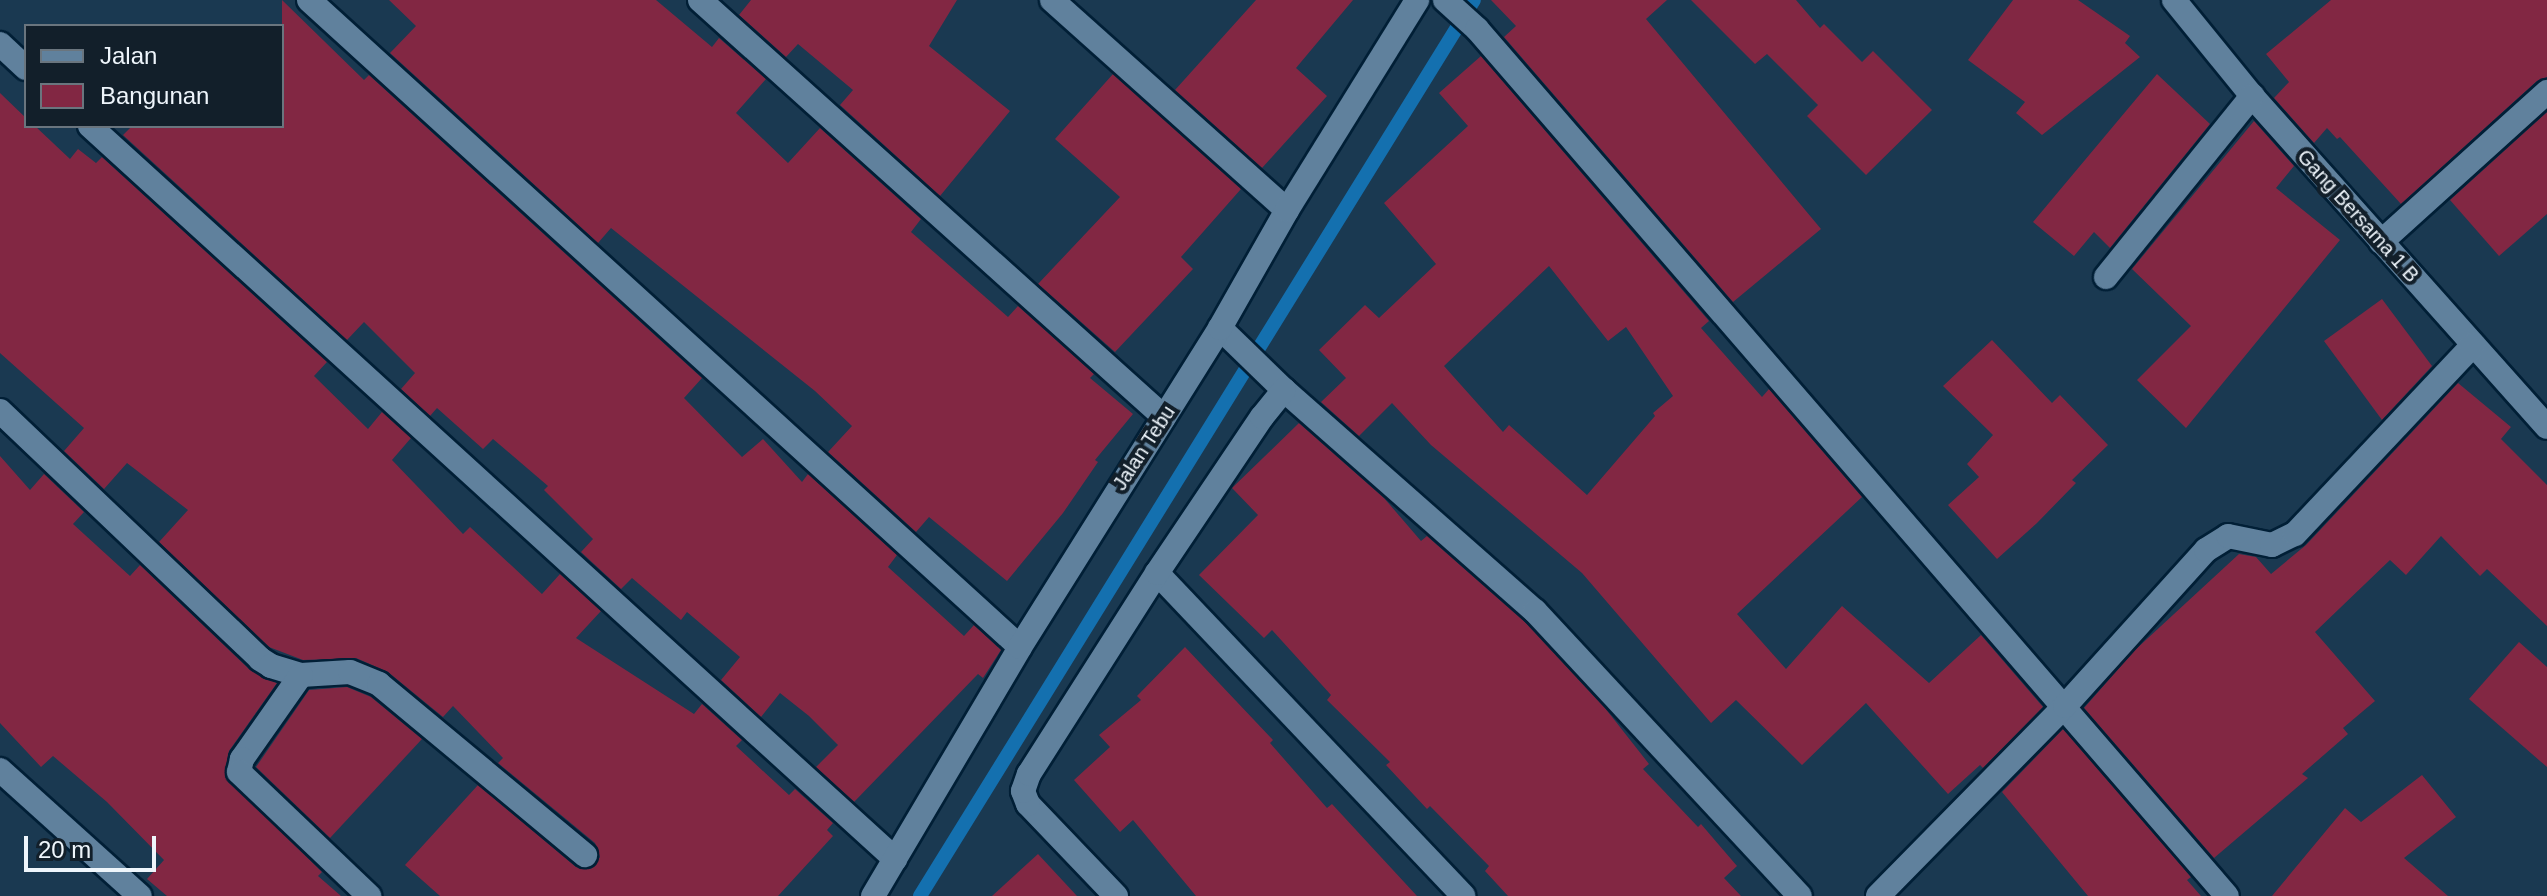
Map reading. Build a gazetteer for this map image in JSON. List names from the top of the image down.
{
  "streets": {
    "street": ["Gang Bersama 1 B", "Jalan Tebu"]
  },
  "legend": ["Jalan", "Bangunan"],
  "scale_bar": "20 m"
}
